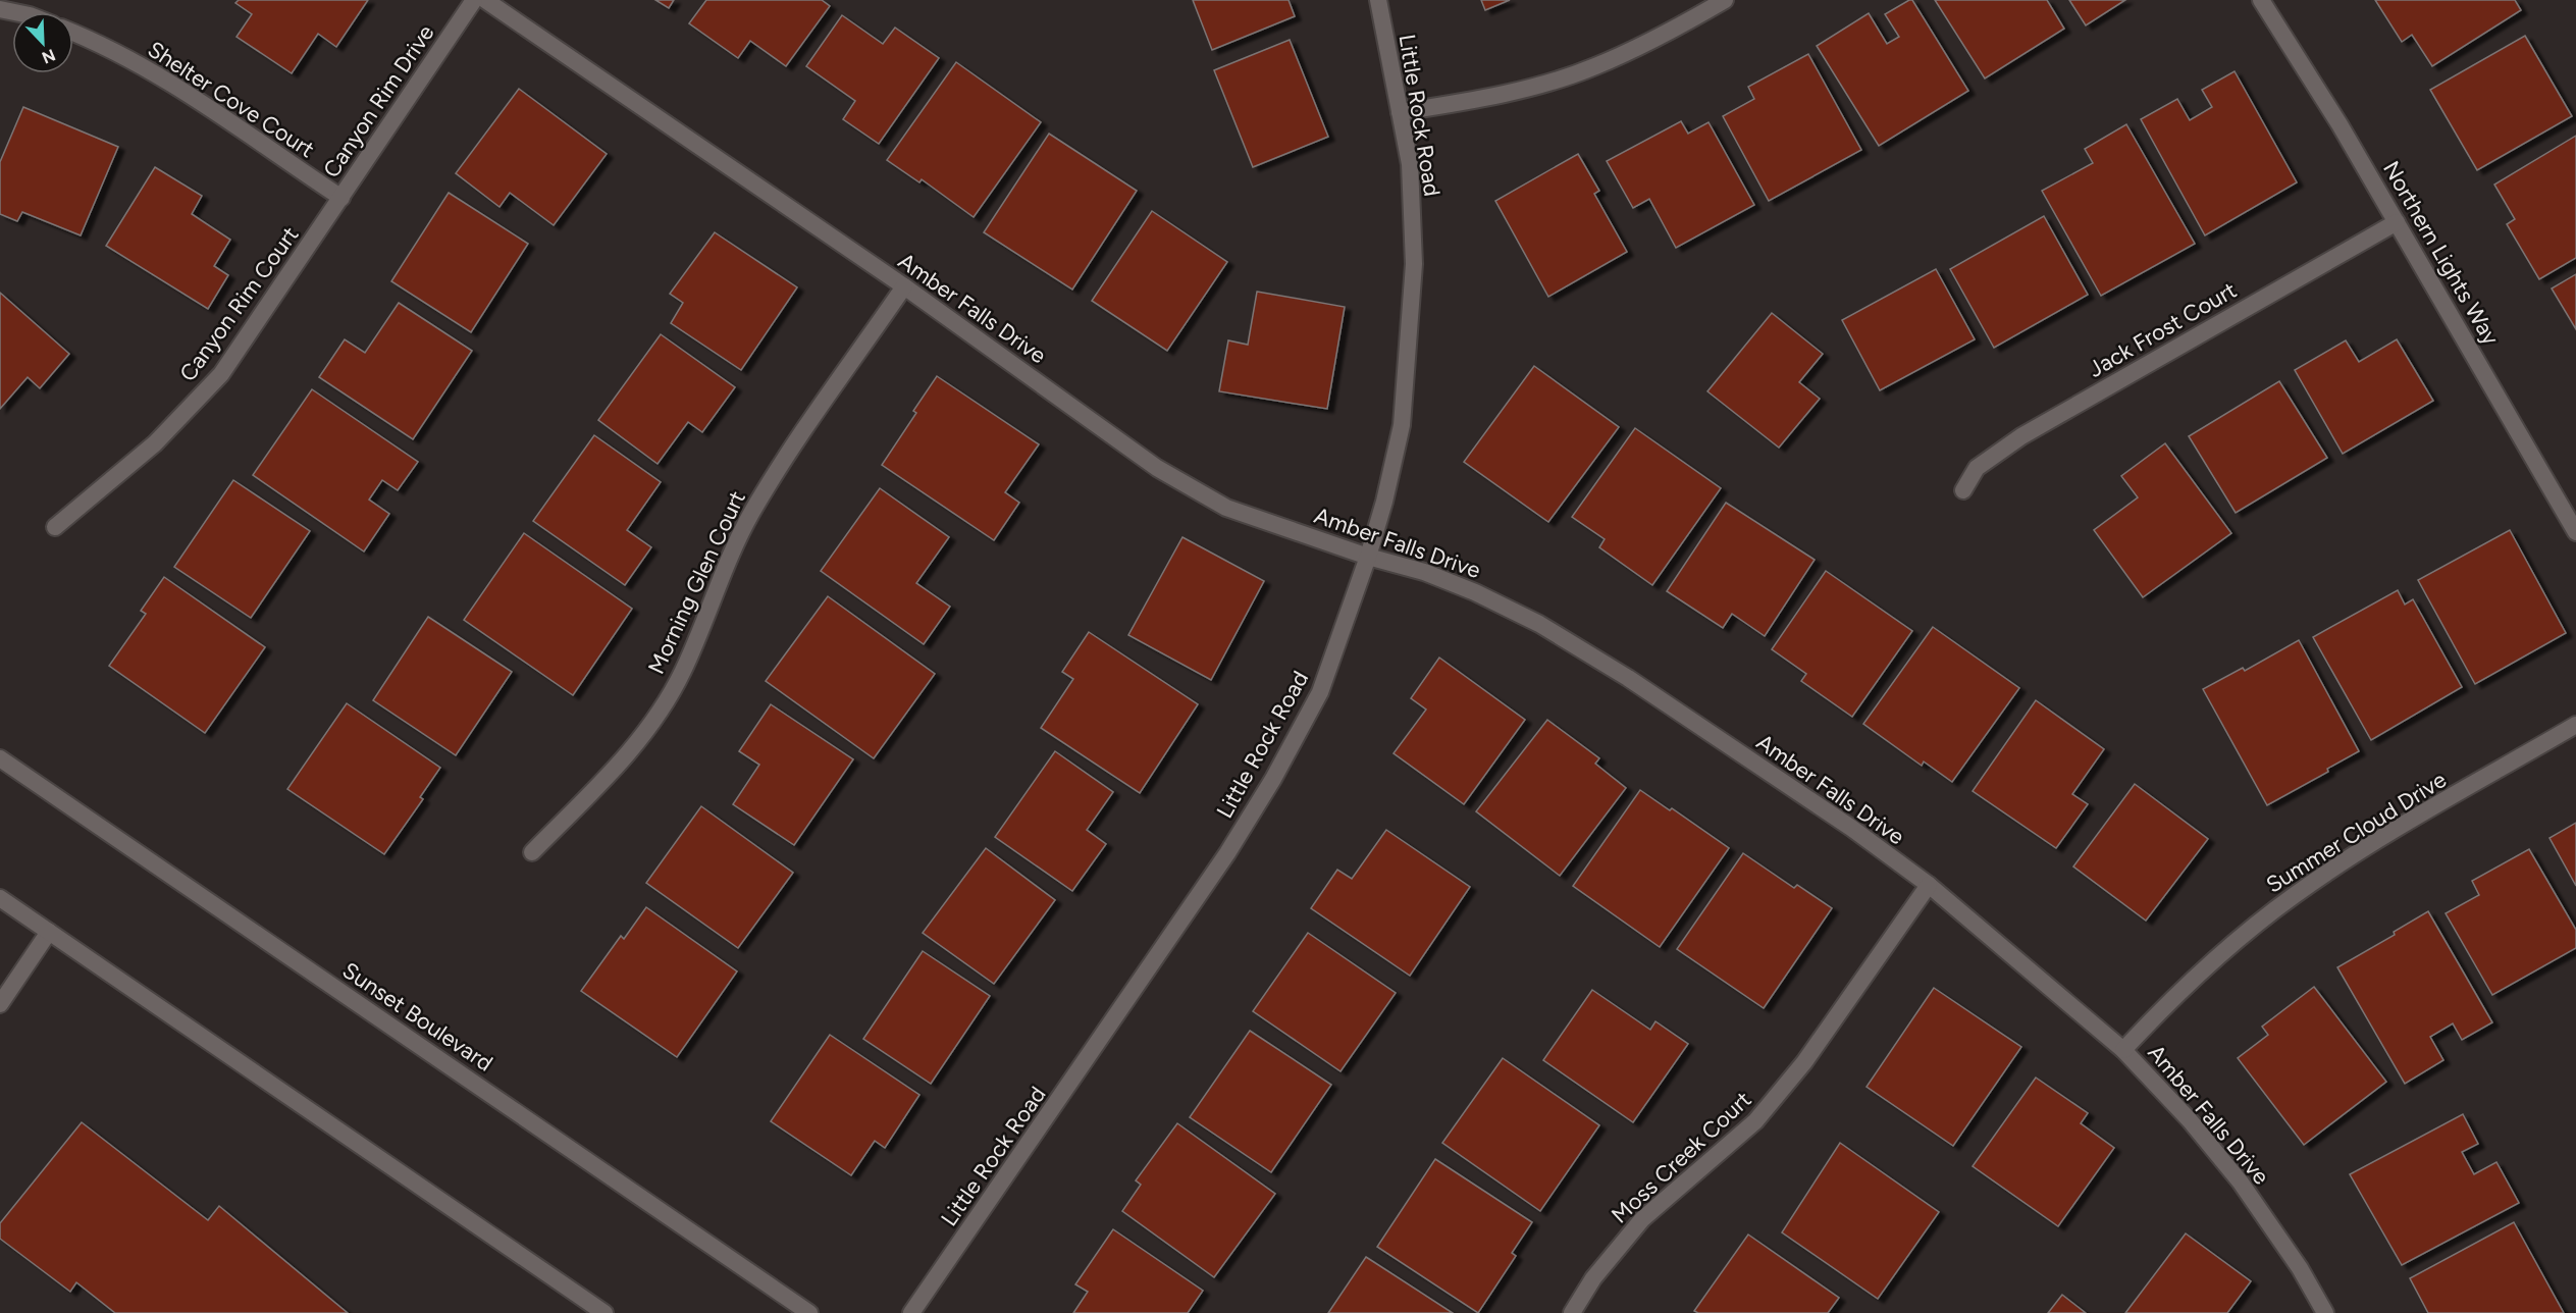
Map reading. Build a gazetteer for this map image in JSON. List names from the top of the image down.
{
  "streets": {
    "street": [
      "Shelter Cove Court",
      "Canyon Rim Drive",
      "Little Rock Road",
      "Northern Lights Way",
      "Canyon Rim Court",
      "Amber Falls Drive",
      "Jack Frost Court",
      "Morning Glen Court",
      "Summer Cloud Drive",
      "Sunset Boulevard",
      "Moss Creek Court"
    ]
  },
  "crossings": [
    ["Shelter Cove Court", "Canyon Rim Drive"],
    ["Shelter Cove Court", "Canyon Rim Court"],
    ["Canyon Rim Drive", "Canyon Rim Court"],
    ["Little Rock Road", "Amber Falls Drive"],
    ["Northern Lights Way", "Jack Frost Court"],
    ["Amber Falls Drive", "Morning Glen Court"],
    ["Amber Falls Drive", "Summer Cloud Drive"],
    ["Amber Falls Drive", "Moss Creek Court"]
  ],
  "north": "bottom right"
}
